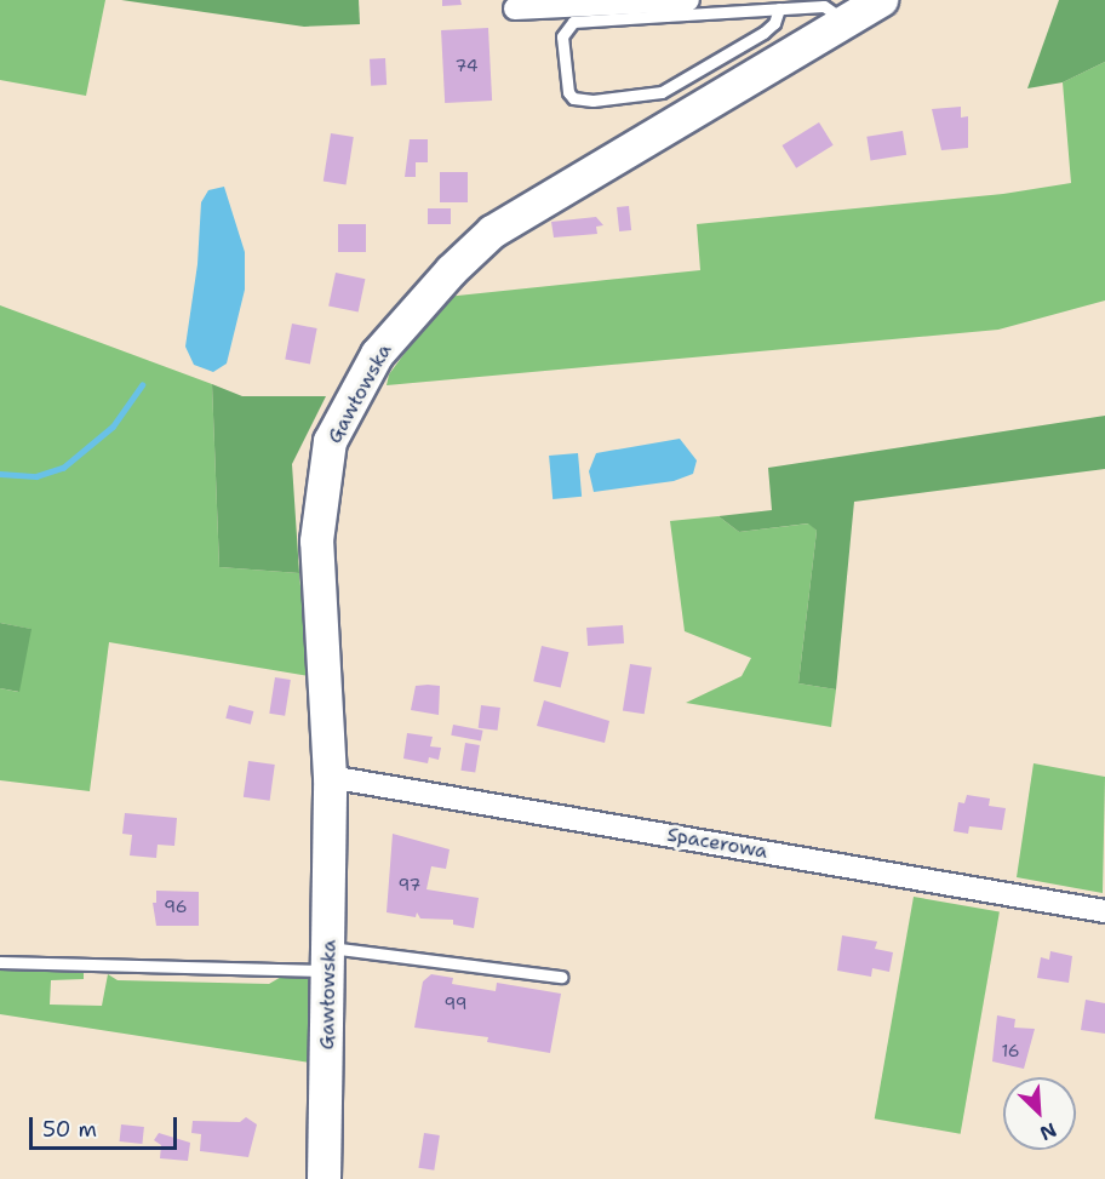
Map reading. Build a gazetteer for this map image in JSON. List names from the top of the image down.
{
  "streets": {
    "street": ["Gawłowska", "Spacerowa"]
  },
  "crossings": [
    ["Gawłowska", "Spacerowa"]
  ],
  "house_numbers": [
    "74",
    "97",
    "96",
    "99",
    "16"
  ],
  "scale_bar": "50 m",
  "north": "bottom right"
}
